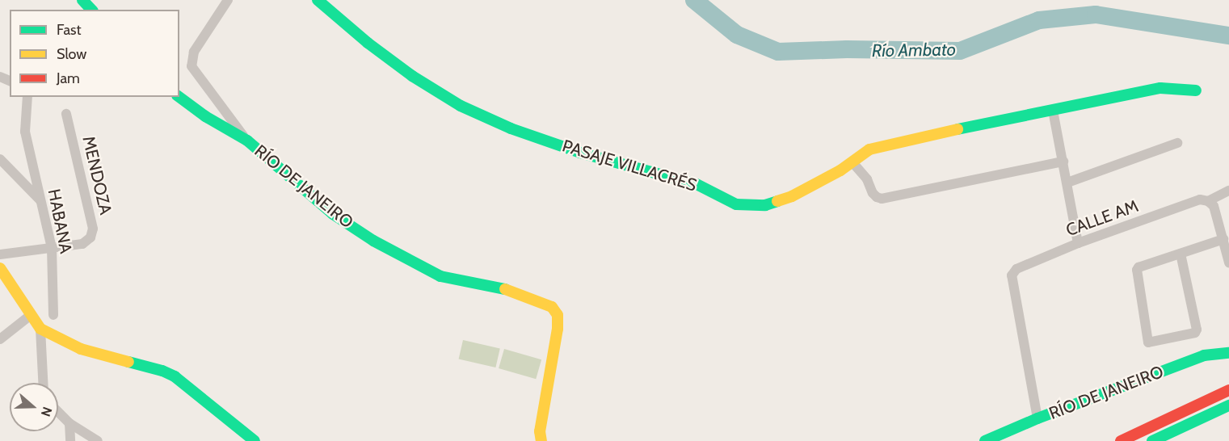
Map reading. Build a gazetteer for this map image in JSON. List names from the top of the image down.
{
  "streets": {
    "street": [
      "PASAJE VILLACRÉS",
      "MENDOZA",
      "RÍO DE JANEIRO",
      "CALLE AM",
      "HABANA"
    ]
  },
  "crossings": [
    ["MENDOZA", "HABANA"],
    ["RÍO DE JANEIRO", "CALLE AM"]
  ],
  "water": ["Río Ambato"],
  "legend": ["Fast", "Slow", "Jam"],
  "north": "right"
}
